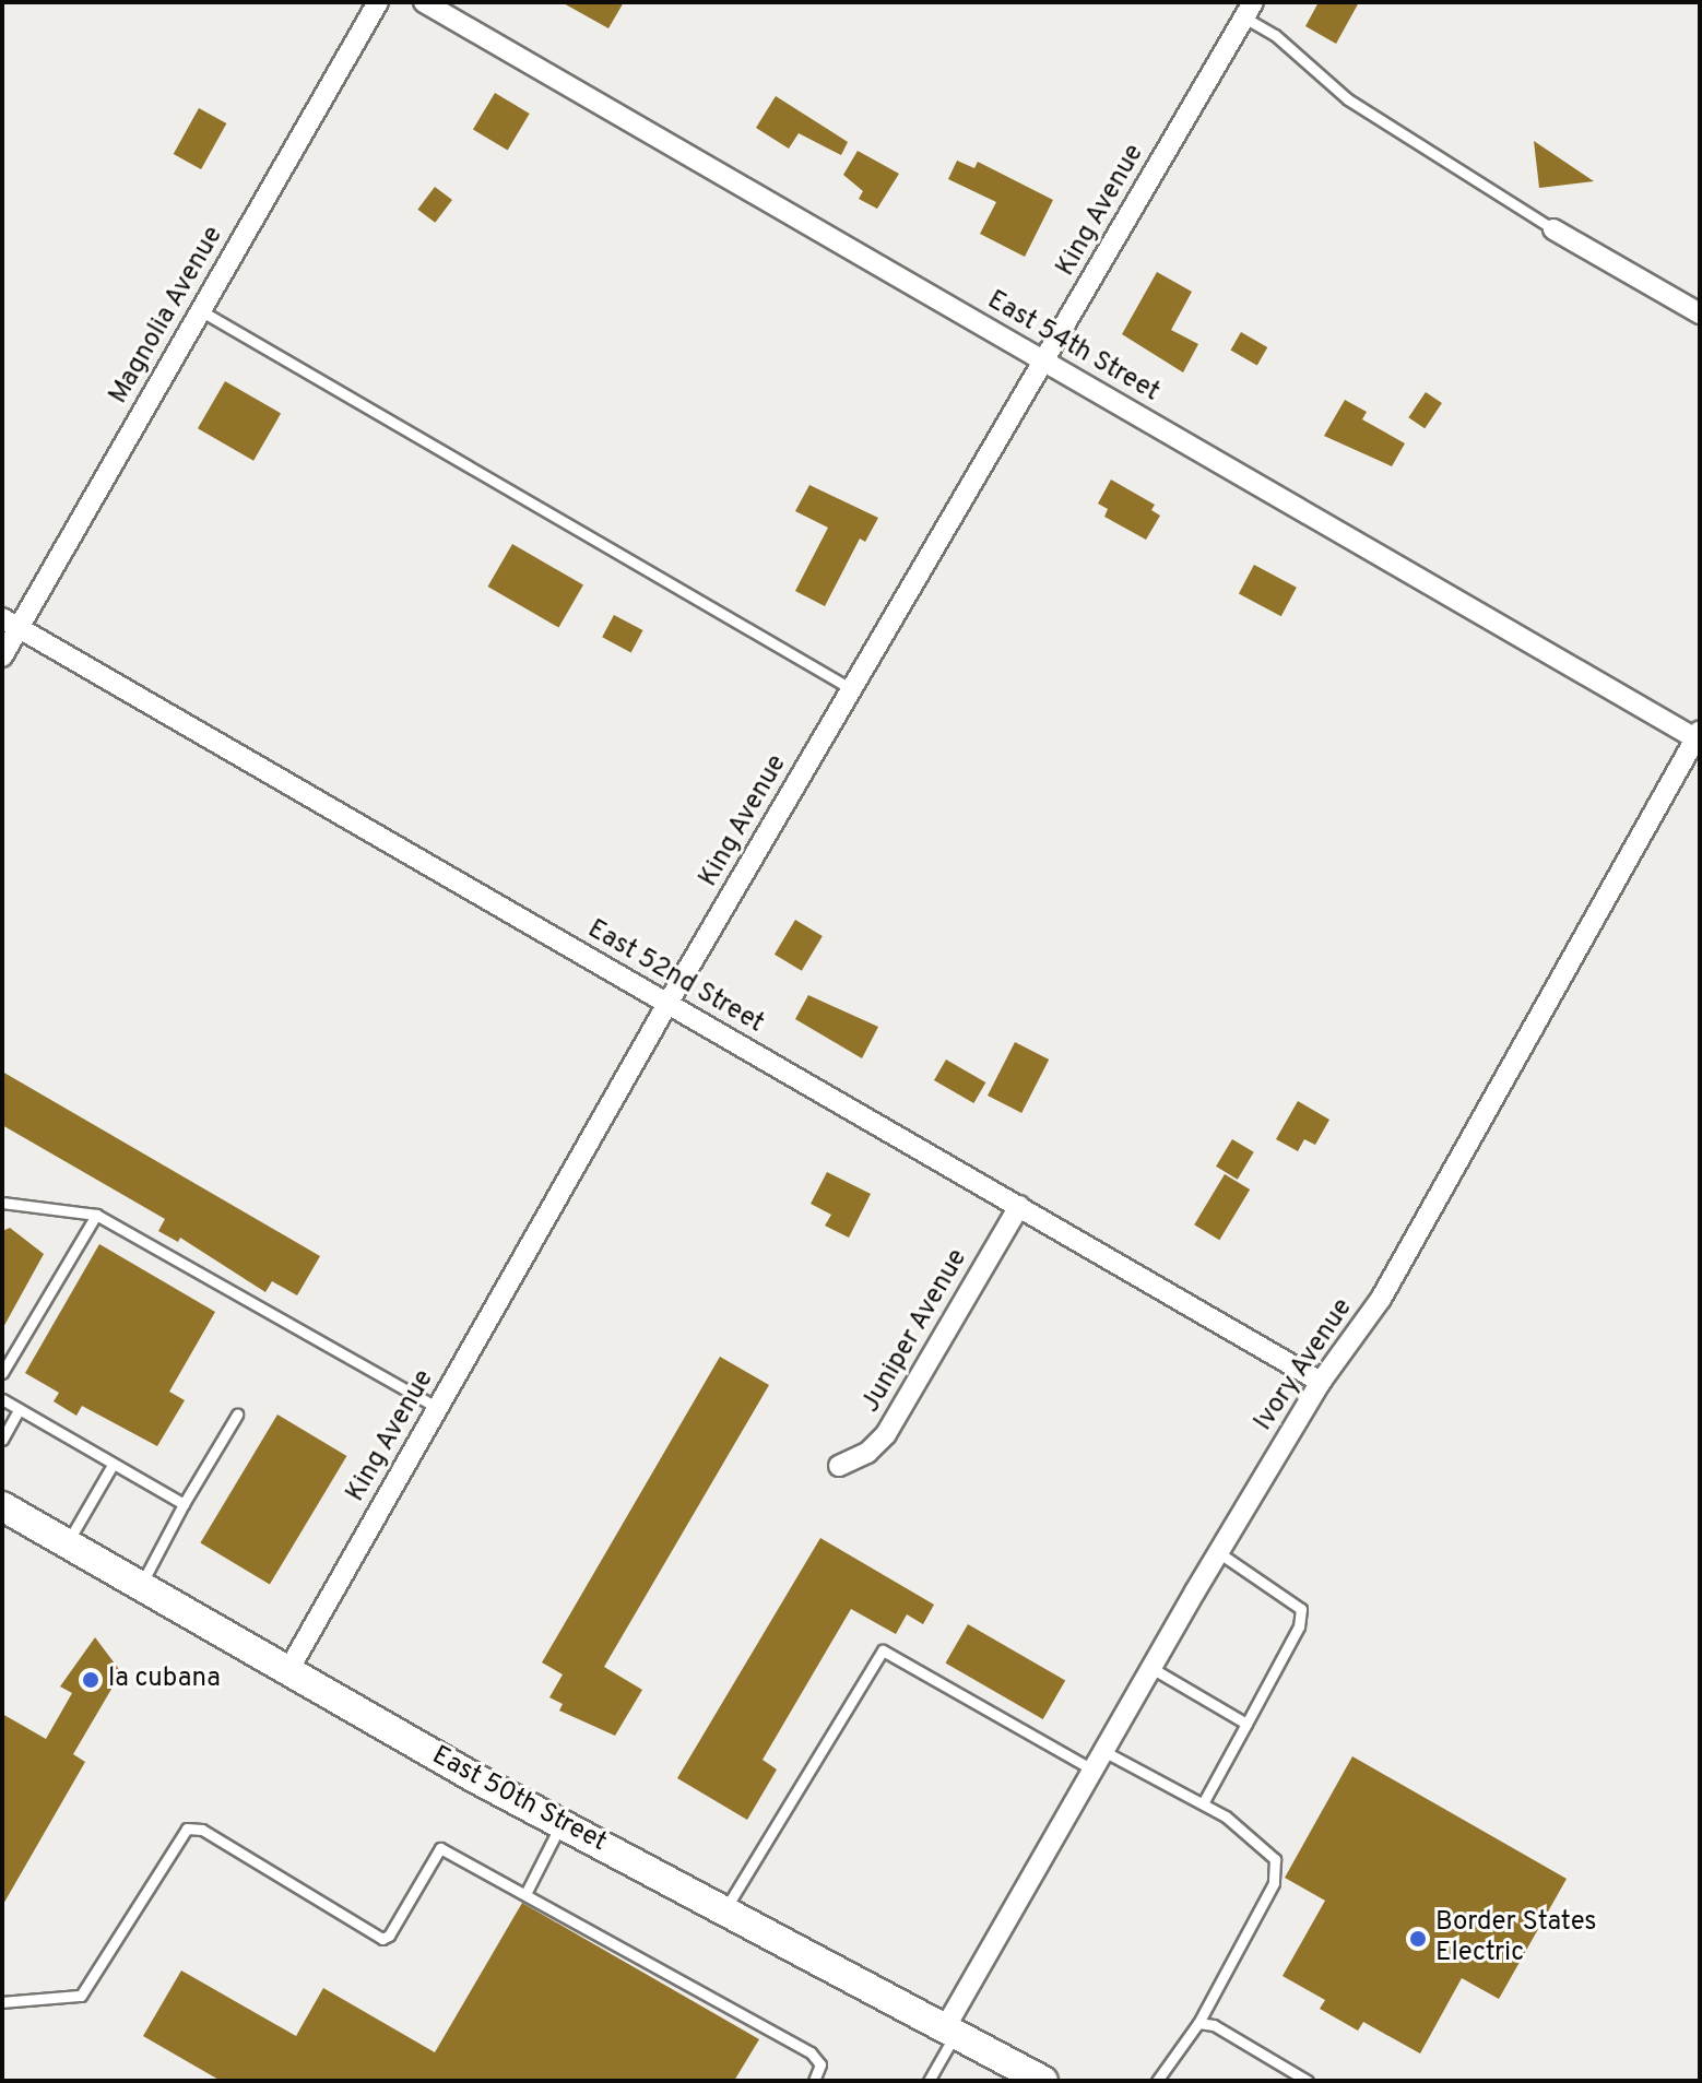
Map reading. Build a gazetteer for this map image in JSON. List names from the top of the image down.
{
  "streets": {
    "main road": ["East 50th Street"],
    "street": [
      "King Avenue",
      "Magnolia Avenue",
      "East 54th Street",
      "East 52nd Street",
      "Juniper Avenue",
      "Ivory Avenue"
    ]
  },
  "crossings": [
    ["King Avenue", "East 54th Street"],
    ["King Avenue", "East 52nd Street"],
    ["King Avenue", "East 50th Street"],
    ["Magnolia Avenue", "East 52nd Street"],
    ["East 54th Street", "Ivory Avenue"],
    ["East 52nd Street", "Juniper Avenue"],
    ["East 52nd Street", "Ivory Avenue"],
    ["Ivory Avenue", "East 50th Street"]
  ],
  "places": ["la cubana", "Border States Electric"]
}
